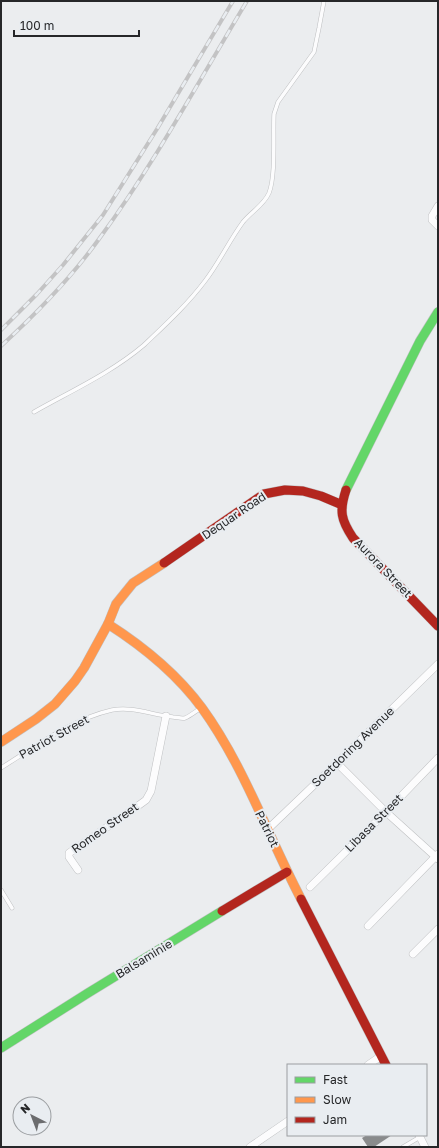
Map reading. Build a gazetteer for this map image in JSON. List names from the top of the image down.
{
  "streets": {
    "street": [
      "Dequar Road",
      "Aurora Street",
      "Soetdoring Avenue",
      "Libasa Street",
      "Romeo Street",
      "Patriot",
      "Balsaminie"
    ],
    "lane": ["Patriot Street"]
  },
  "crossings": [
    ["Dequar Road", "Aurora Street"],
    ["Dequar Road", "Patriot"],
    ["Patriot Street", "Romeo Street"],
    ["Patriot Street", "Patriot"],
    ["Soetdoring Avenue", "Patriot"],
    ["Patriot", "Balsaminie"]
  ],
  "legend": ["Fast", "Slow", "Jam"],
  "scale_bar": "100 m",
  "north": "top left"
}
